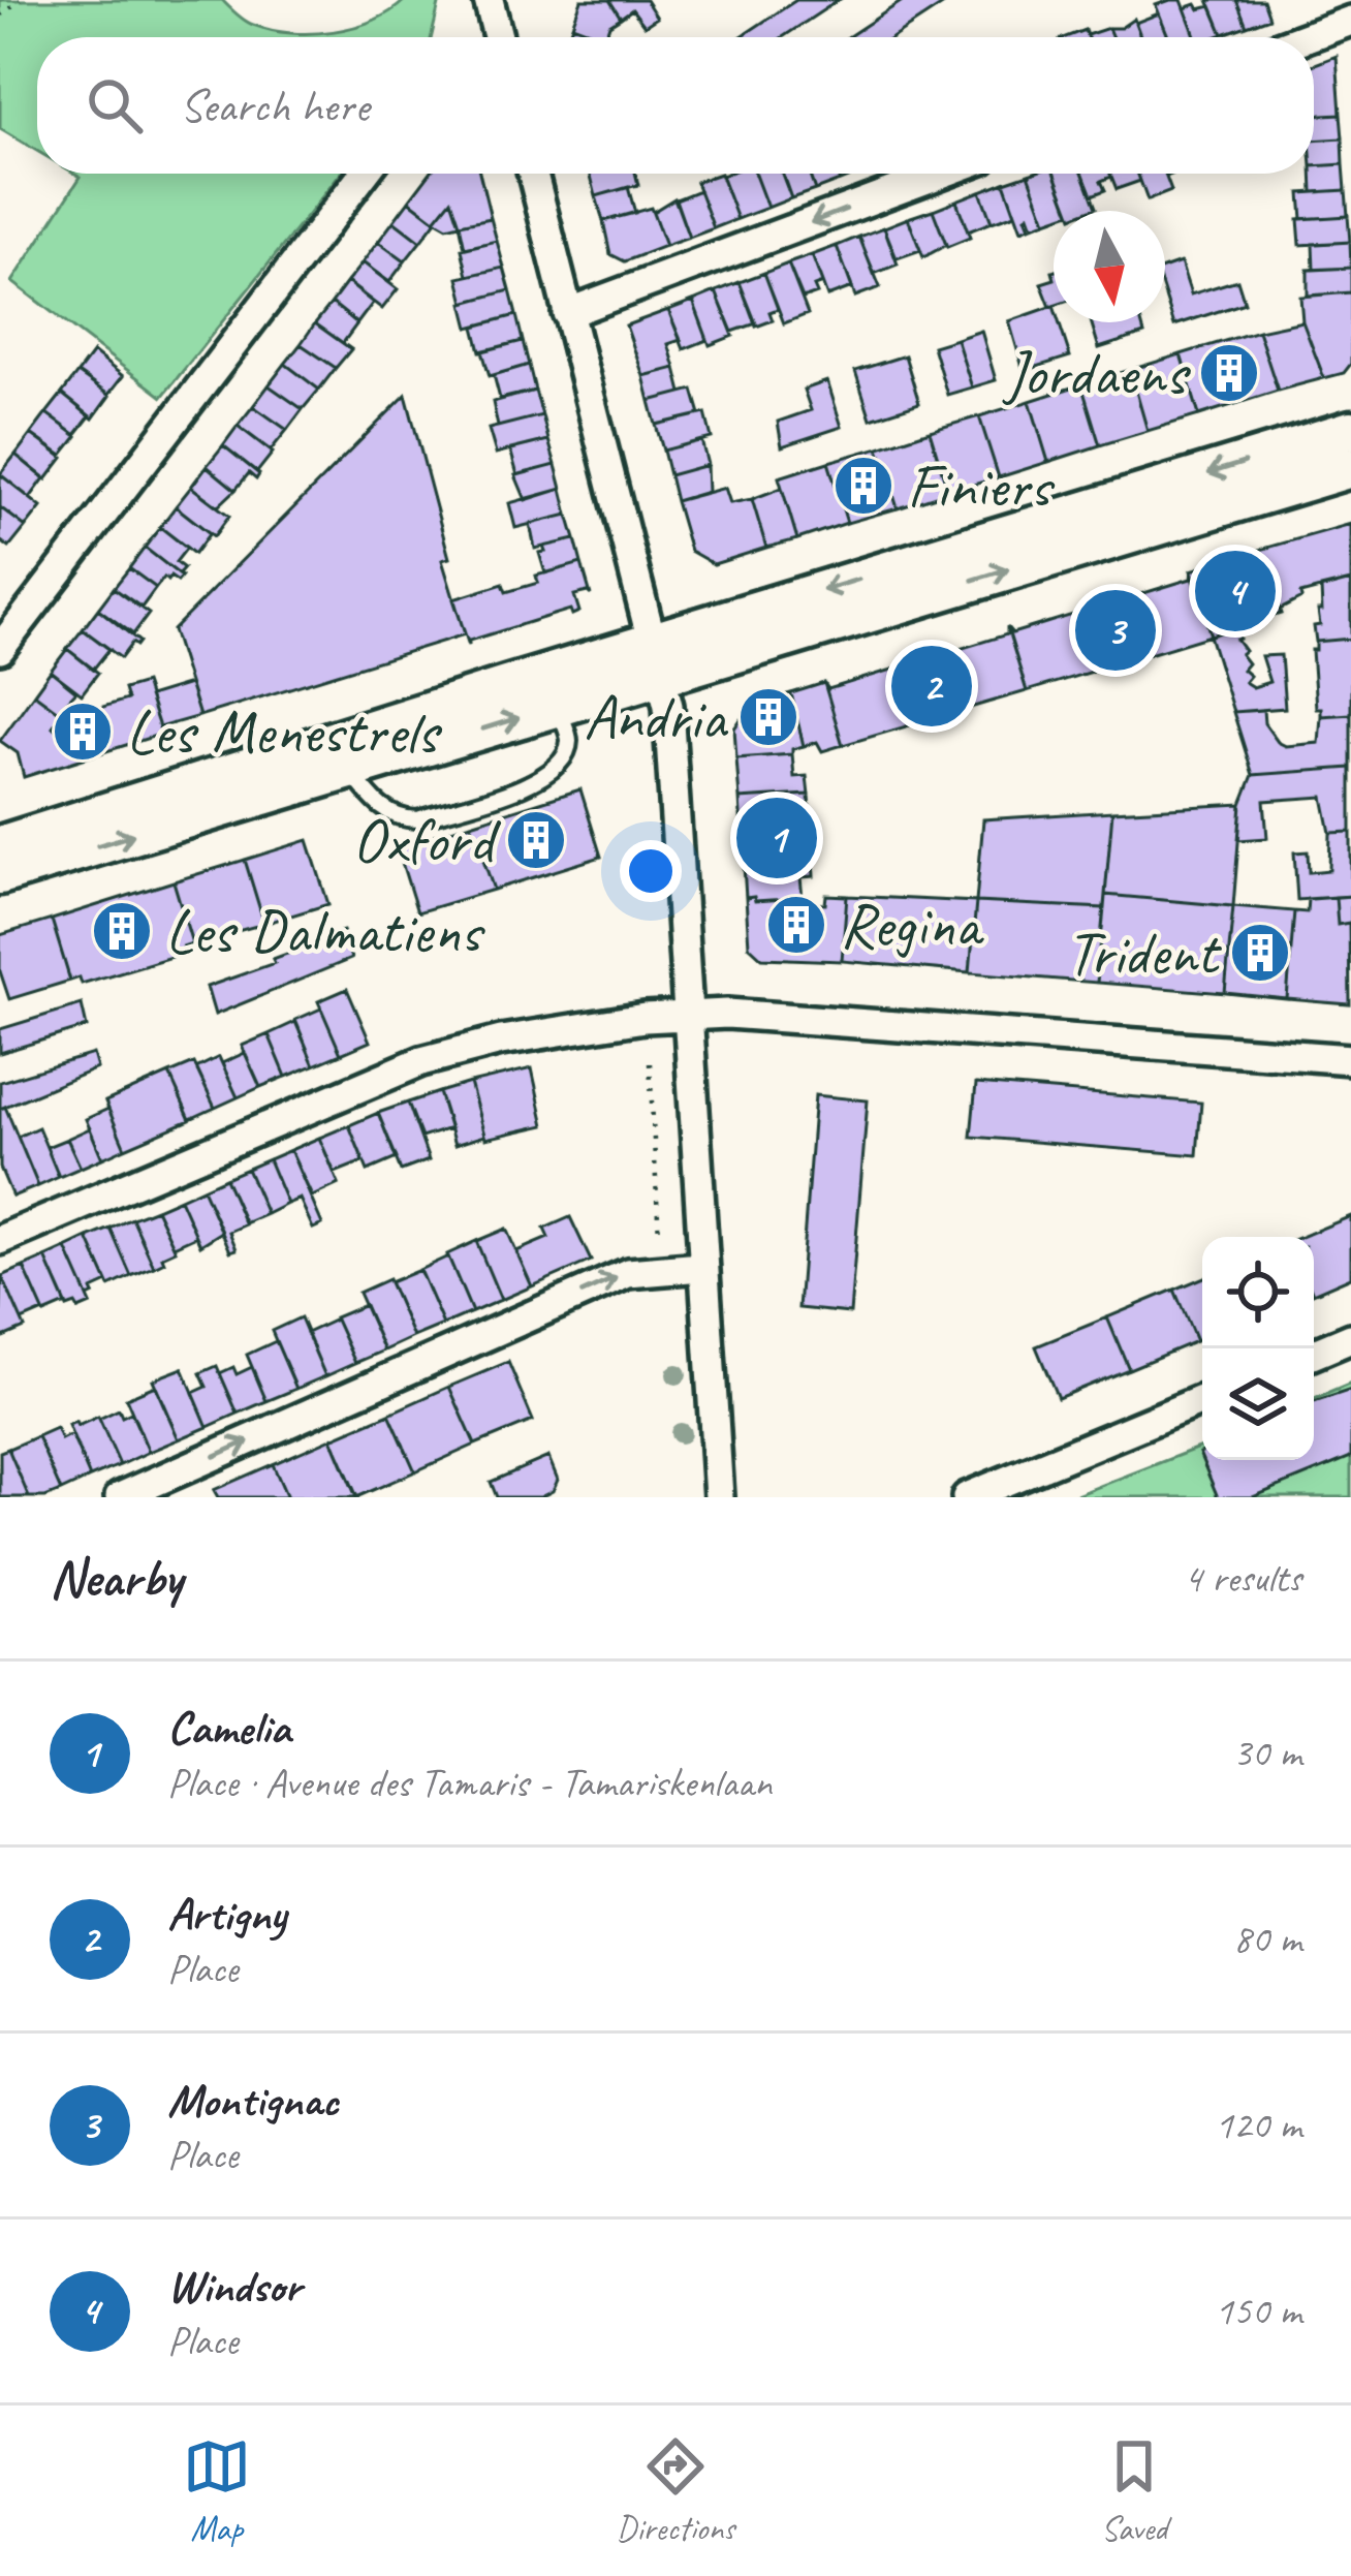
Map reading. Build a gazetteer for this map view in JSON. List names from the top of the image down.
{
  "places": {
    "building": [
      "Jordaens",
      "Finiers",
      "Andria",
      "Les Menestrels",
      "Oxford",
      "Regina",
      "Les Dalmatiens",
      "Trident"
    ]
  },
  "north": "bottom",
  "page": {
    "search": "Search here",
    "pins": [
      "4",
      "3",
      "2",
      "1"
    ],
    "heading": ["Nearby", "4 results"],
    "list": [
      {
        "mark": "1",
        "name": "Camelia",
        "note": "Place · Avenue des Tamaris - Tamariskenlaan",
        "value": "30 m"
      },
      {
        "mark": "2",
        "name": "Artigny",
        "note": "Place",
        "value": "80 m"
      },
      {
        "mark": "3",
        "name": "Montignac",
        "note": "Place",
        "value": "120 m"
      },
      {
        "mark": "4",
        "name": "Windsor",
        "note": "Place",
        "value": "150 m"
      }
    ],
    "nav": ["Map", "Directions", "Saved"]
  }
}
